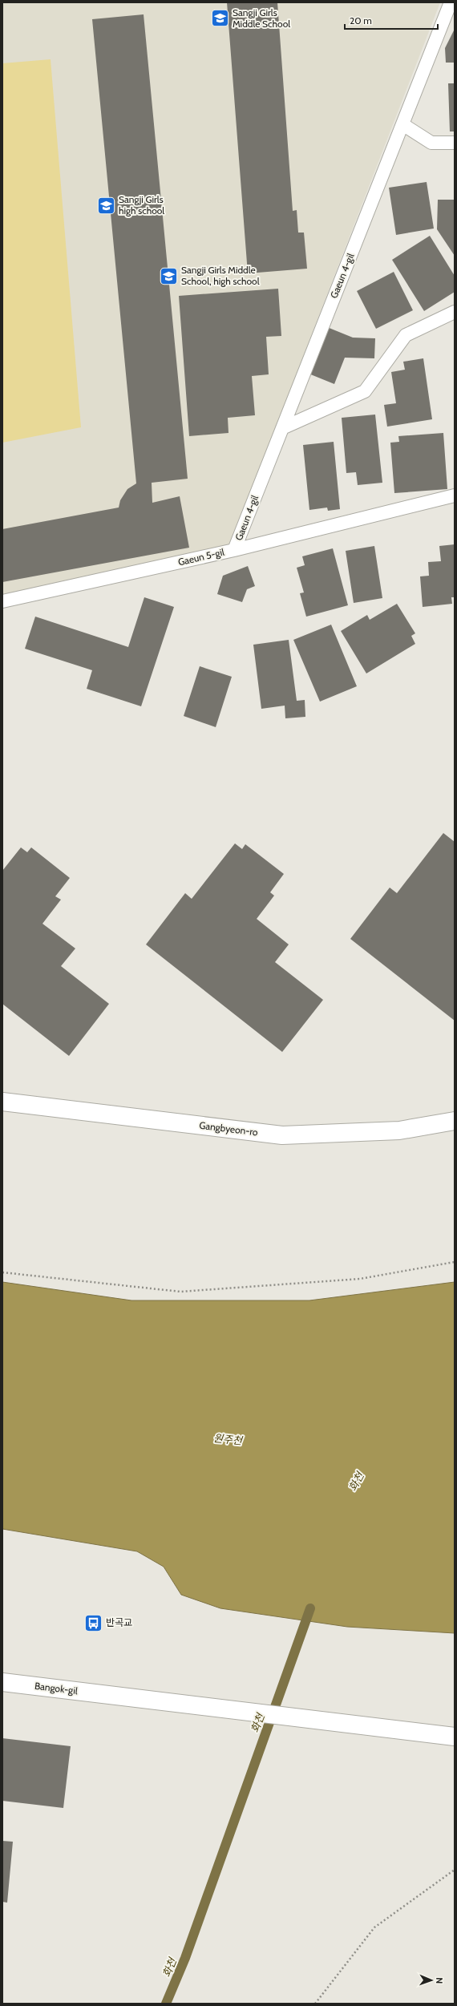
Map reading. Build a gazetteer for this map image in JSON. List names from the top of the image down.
{
  "streets": {
    "street": ["Gangbyeon-ro", "Bangok-gil"],
    "lane": ["Gaeun 4-gil", "Gaeun 5-gil"]
  },
  "crossings": [
    ["Gaeun 4-gil", "Gaeun 5-gil"]
  ],
  "water": ["원주천", "화천"],
  "places": {
    "school or university": ["Sangji Girls Middle School", "Sangji Girls high school", "Sangji Girls Middle School, high school"],
    "bus stop": ["반곡교"]
  },
  "scale_bar": "20 m",
  "north": "right"
}
